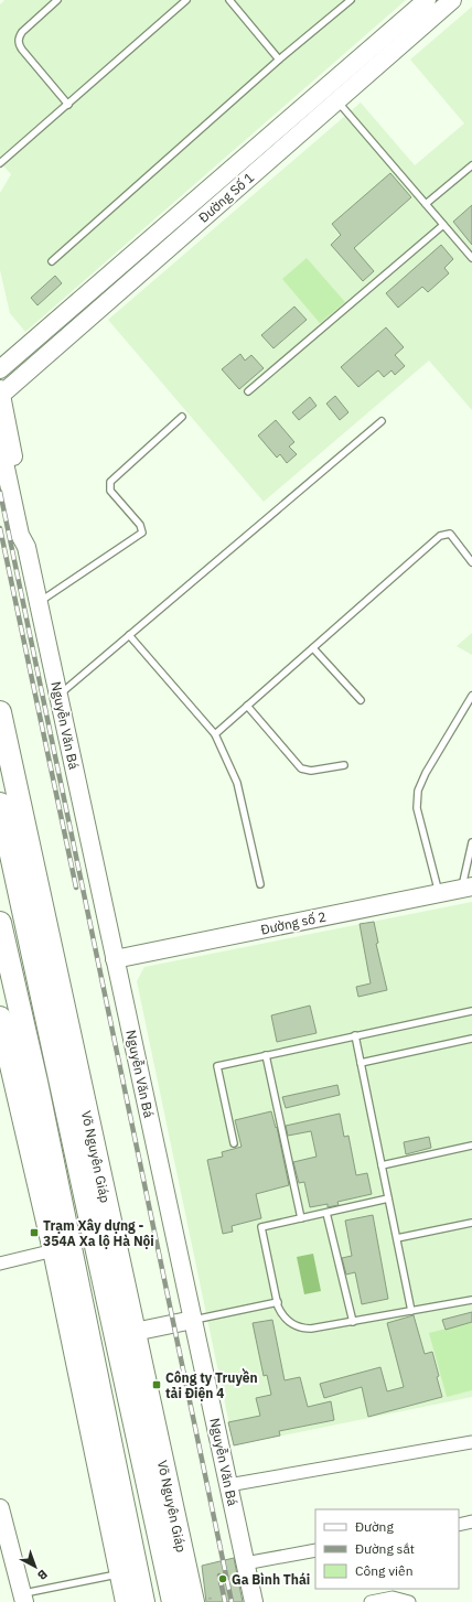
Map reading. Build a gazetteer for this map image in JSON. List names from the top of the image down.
{
  "streets": {
    "highway": ["Võ Nguyên Giáp"],
    "main road": ["Đường Số 1", "Nguyễn Văn Bá", "Đường số 2"]
  },
  "crossings": [
    ["Đường Số 1", "Nguyễn Văn Bá"],
    ["Nguyễn Văn Bá", "Đường số 2"]
  ],
  "places": {
    "transit": ["Trạm Xây dựng - 354A Xa lộ Hà Nội", "Công ty Truyền tải Điện 4"],
    "other": ["Ga Bình Thái"]
  },
  "legend": ["Đường", "Đường sắt", "Công viên"],
  "north": "bottom right"
}
